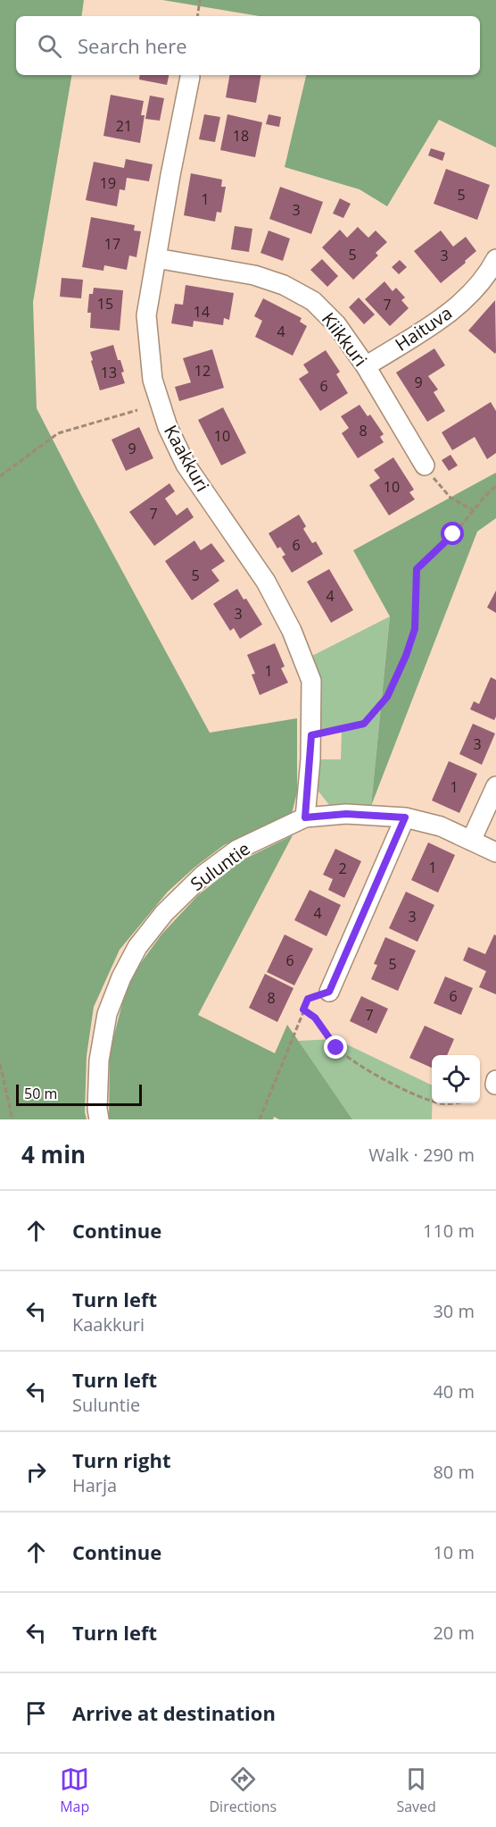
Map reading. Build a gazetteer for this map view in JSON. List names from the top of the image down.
{
  "streets": {
    "street": [
      "Haituva",
      "Kiikkuri",
      "Kaakkuri",
      "Suluntie"
    ]
  },
  "crossings": [
    ["Haituva", "Kiikkuri"],
    ["Kiikkuri", "Kaakkuri"],
    ["Kaakkuri", "Suluntie"]
  ],
  "house_numbers": [
    "21",
    "18",
    "19",
    "5",
    "1",
    "3",
    "17",
    "5",
    "3",
    "15",
    "7",
    "14",
    "4",
    "12",
    "13",
    "9",
    "6",
    "8",
    "10",
    "9",
    "10",
    "7",
    "6",
    "5",
    "4",
    "3",
    "1",
    "3",
    "1",
    "1",
    "2",
    "4",
    "3",
    "6",
    "5",
    "6",
    "8",
    "7"
  ],
  "scale_bar": "50 m",
  "page": {
    "search": "Search here",
    "scale": "50 m",
    "heading": ["4 min", "Walk · 290 m"],
    "list": [
      ["Continue", "110 m"],
      ["Turn left", "Kaakkuri", "30 m"],
      ["Turn left", "Suluntie", "40 m"],
      ["Turn right", "Harja", "80 m"],
      ["Continue", "10 m"],
      ["Turn left", "20 m"],
      "Arrive at destination"
    ],
    "nav": ["Map", "Directions", "Saved"]
  }
}
